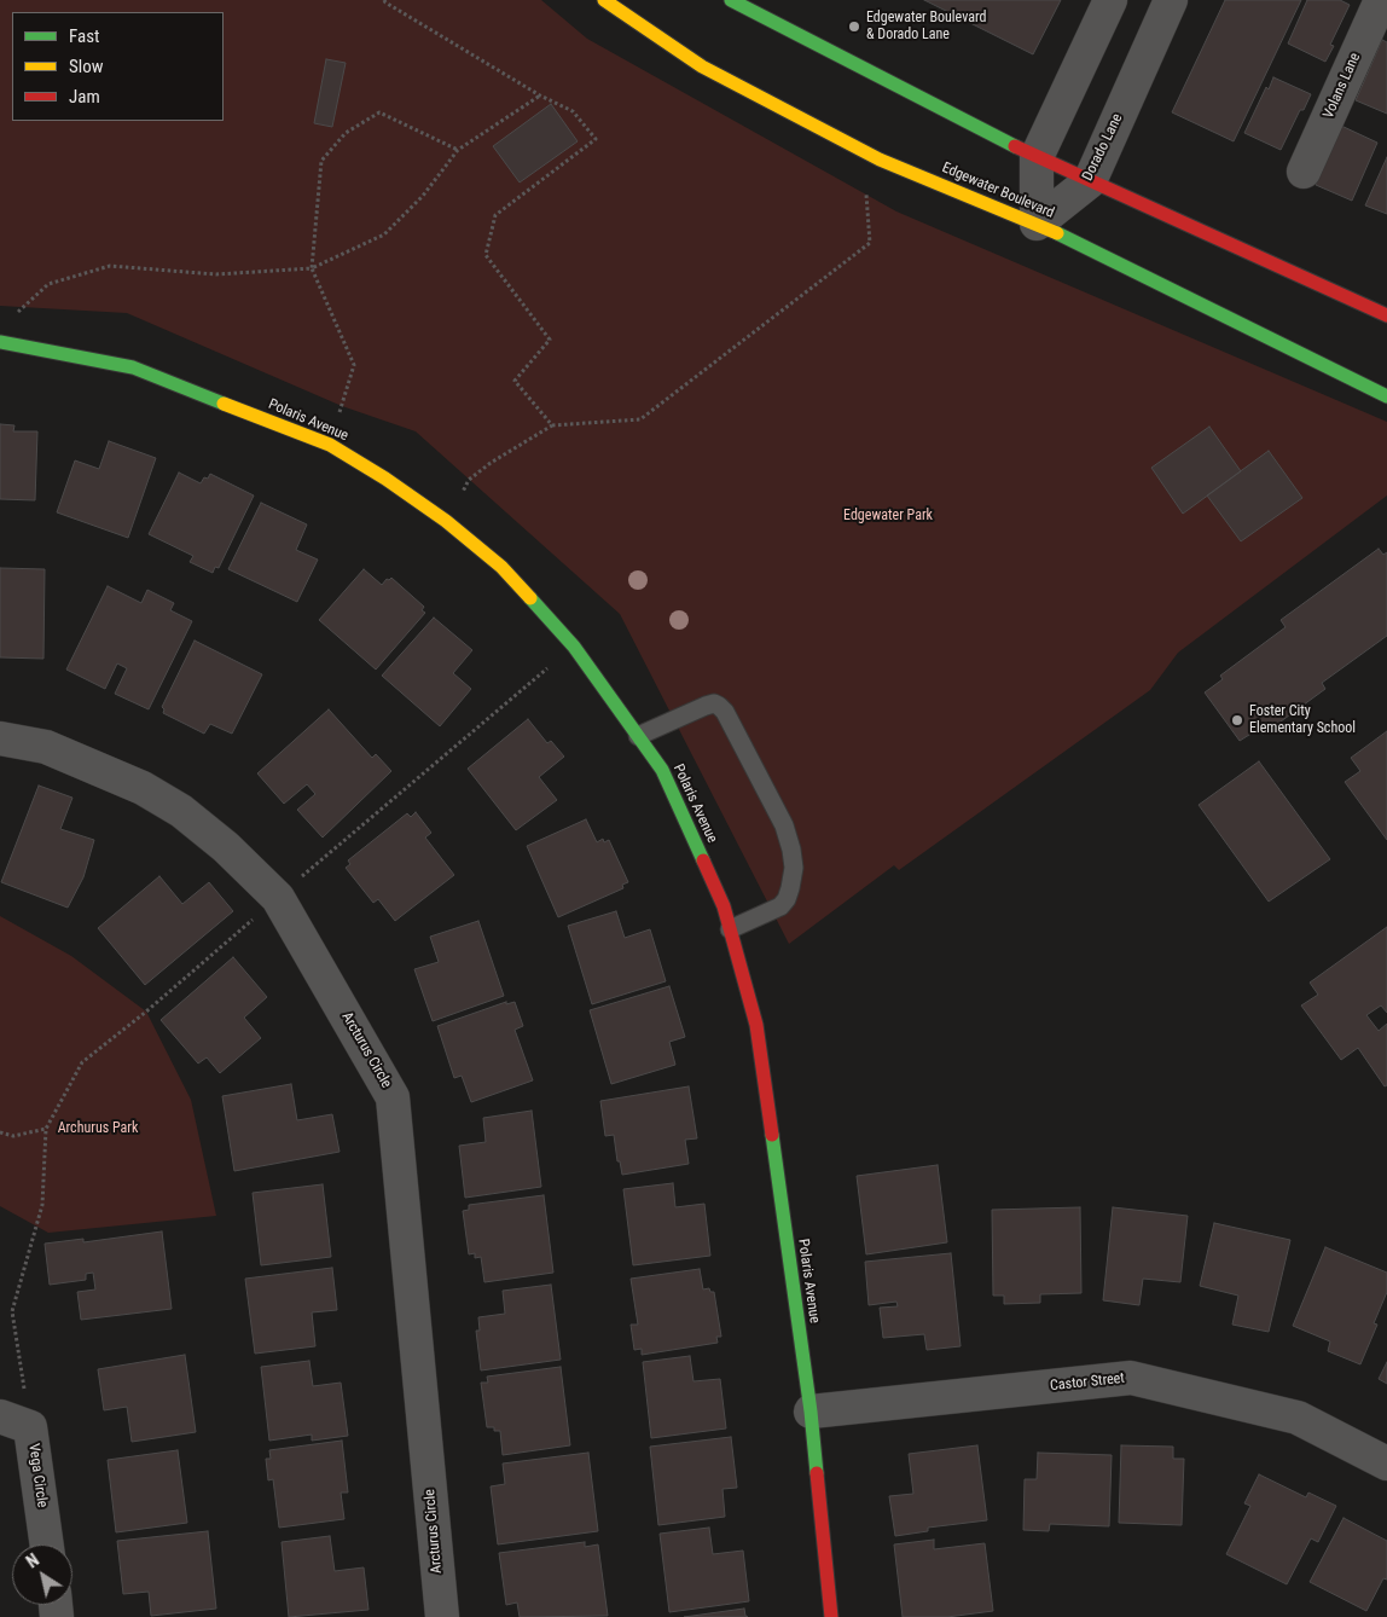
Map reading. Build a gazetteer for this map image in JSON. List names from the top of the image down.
{
  "streets": {
    "street": [
      "Volans Lane",
      "Dorado Lane",
      "Edgewater Boulevard",
      "Polaris Avenue",
      "Arcturus Circle",
      "Castor Street",
      "Vega Circle"
    ]
  },
  "crossings": [
    ["Dorado Lane", "Edgewater Boulevard"],
    ["Polaris Avenue", "Castor Street"]
  ],
  "parks": ["Edgewater Park", "Archurus Park"],
  "places": ["Edgewater Boulevard & Dorado Lane", "Foster City Elementary School"],
  "legend": ["Fast", "Slow", "Jam"],
  "north": "top left"
}
